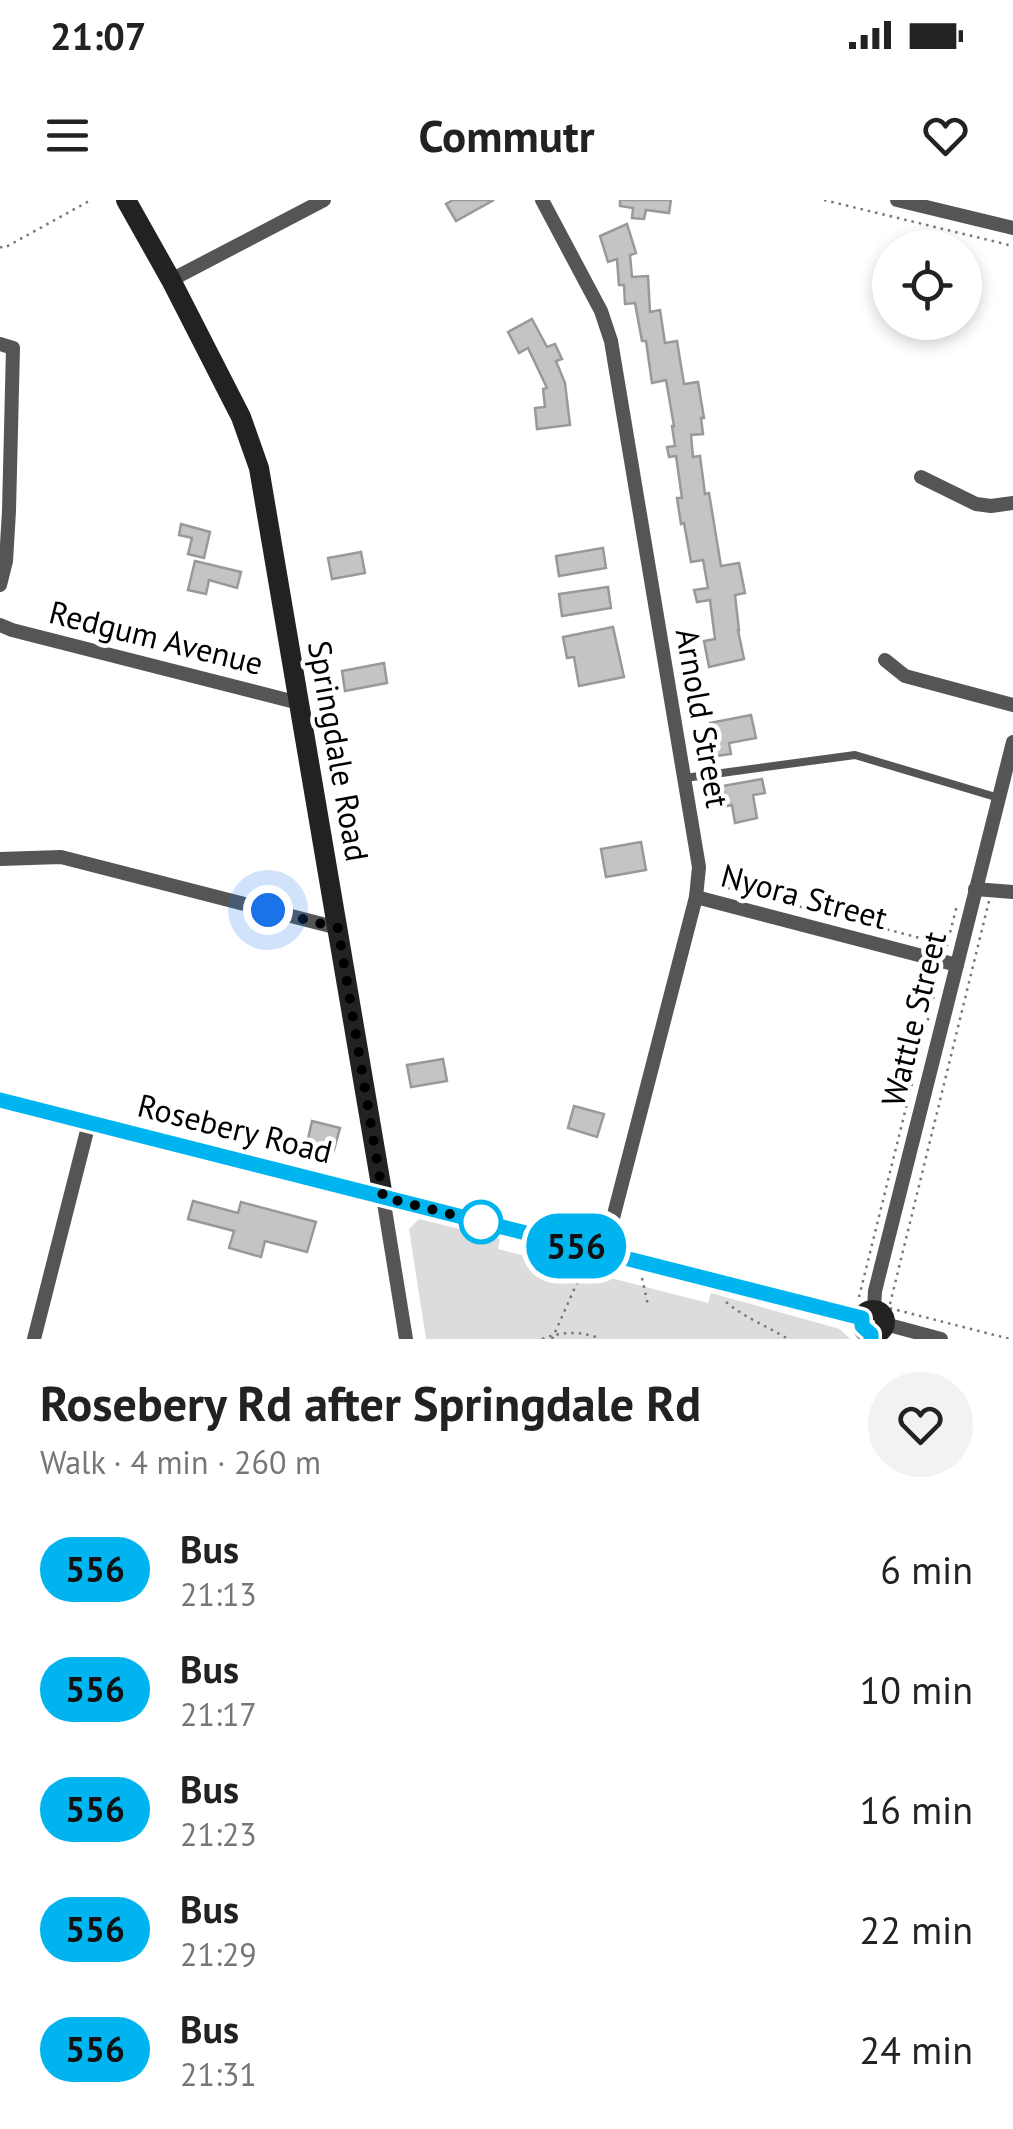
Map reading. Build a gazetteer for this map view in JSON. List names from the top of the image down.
{
  "streets": {
    "main road": ["Springdale Road", "Rosebery Road"],
    "street": [
      "Redgum Avenue",
      "Arnold Street",
      "Nyora Street",
      "Wattle Street"
    ]
  },
  "crossings": [
    ["Redgum Avenue", "Springdale Road"],
    ["Arnold Street", "Nyora Street"],
    ["Arnold Street", "Rosebery Road"],
    ["Springdale Road", "Rosebery Road"],
    ["Nyora Street", "Wattle Street"],
    ["Wattle Street", "Rosebery Road"]
  ],
  "lines": ["bus line 556"],
  "page": {
    "status": "21:07",
    "header": "Commutr",
    "on_map": "556",
    "heading": ["Rosebery Rd after Springdale Rd", "Walk · 4 min · 260 m"],
    "list": [
      {
        "mark": "556",
        "name": "Bus",
        "note": "21:13",
        "value": "6 min"
      },
      {
        "mark": "556",
        "name": "Bus",
        "note": "21:17",
        "value": "10 min"
      },
      {
        "mark": "556",
        "name": "Bus",
        "note": "21:23",
        "value": "16 min"
      },
      {
        "mark": "556",
        "name": "Bus",
        "note": "21:29",
        "value": "22 min"
      },
      {
        "mark": "556",
        "name": "Bus",
        "note": "21:31",
        "value": "24 min"
      }
    ]
  }
}
